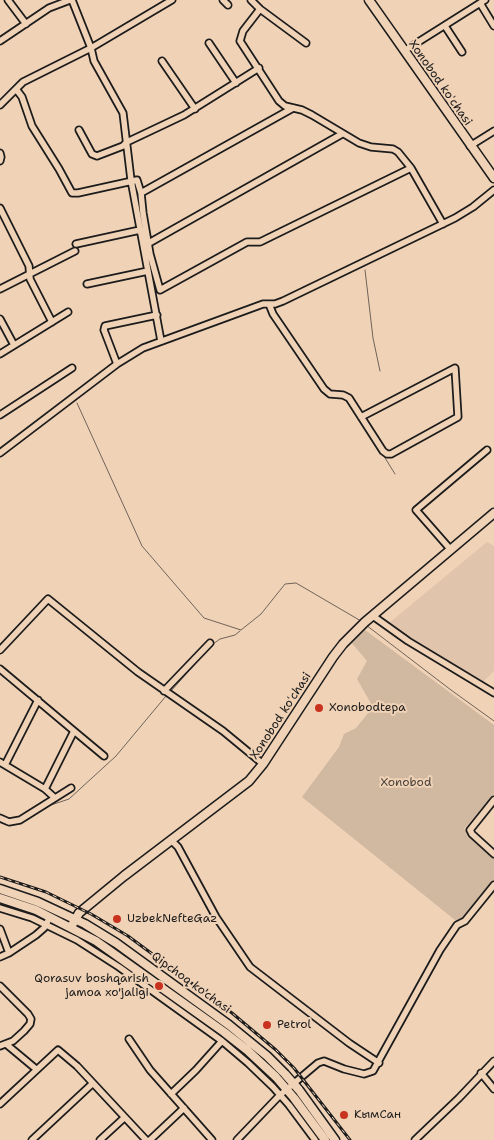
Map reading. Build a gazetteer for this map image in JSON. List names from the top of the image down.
{
  "streets": {
    "main road": ["Xonobod koʻchasi", "Qipchoq ko'chasi"]
  },
  "crossings": [
    ["Xonobod koʻchasi", "Qipchoq ko'chasi"]
  ],
  "parks": ["Xonobod"],
  "places": [
    "Xonobodtepa",
    "UzbekNefteGaz",
    "Qorasuv boshqarish jamoa xo'jaligi",
    "Petrol",
    "КымСан"
  ]
}
